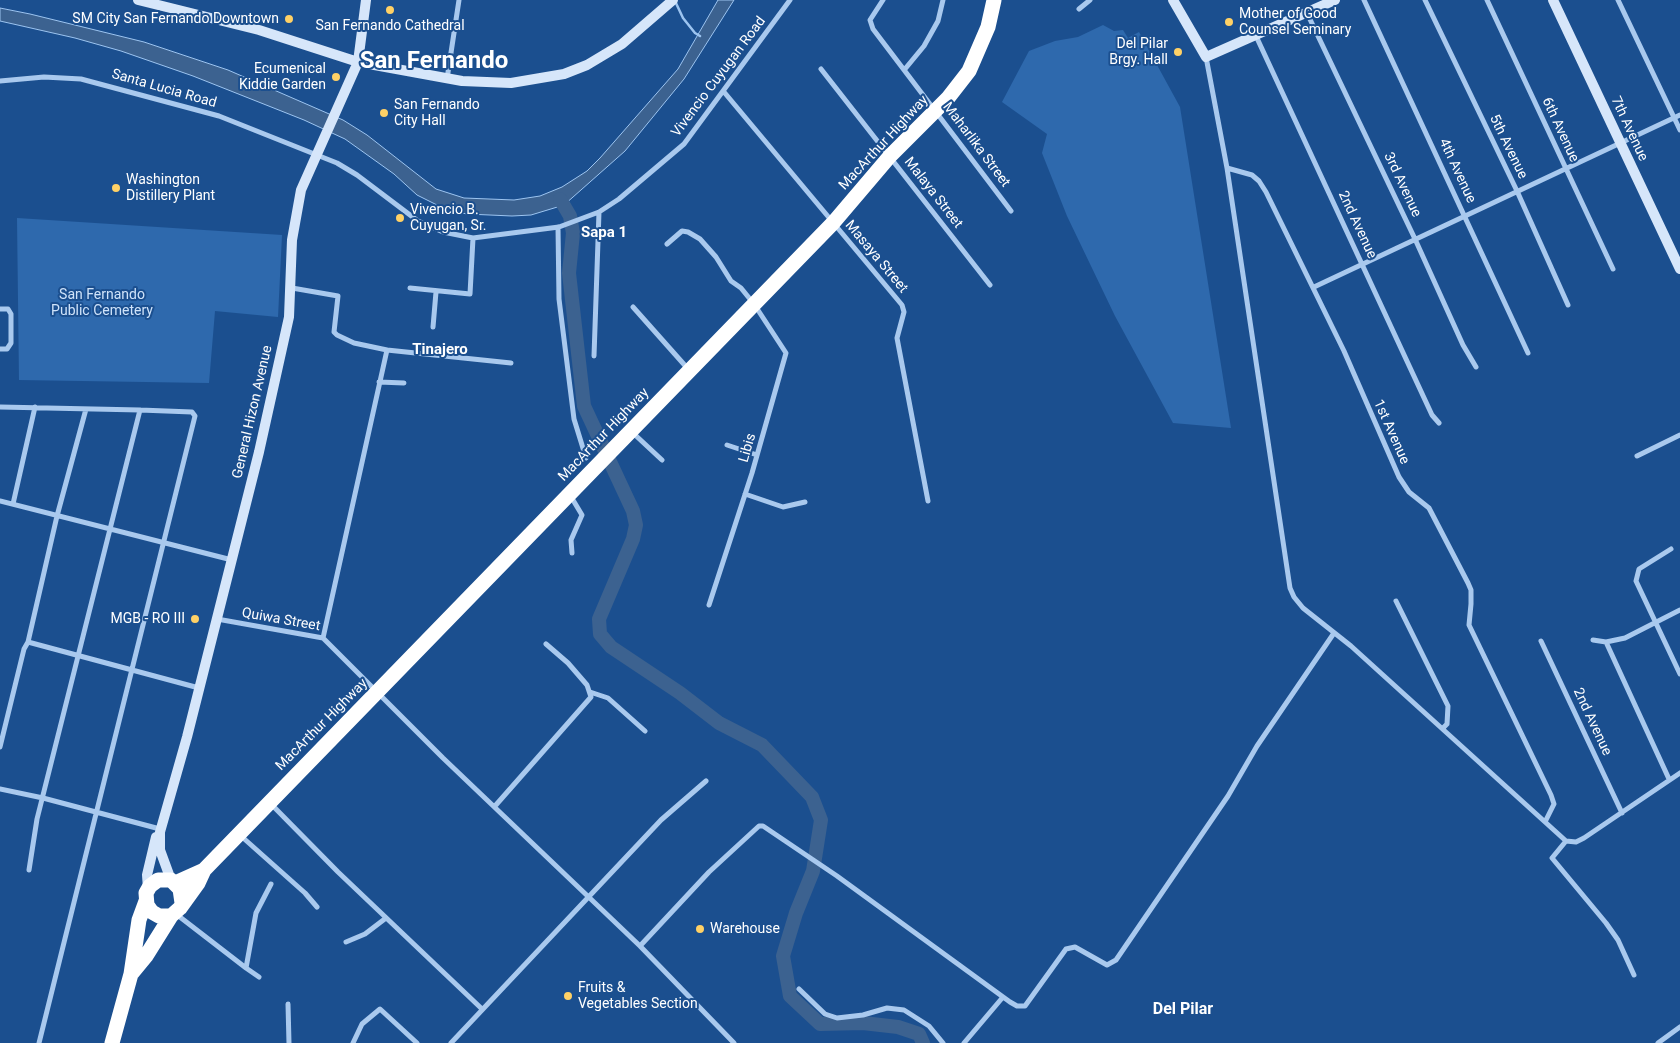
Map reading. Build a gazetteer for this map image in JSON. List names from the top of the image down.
{
  "streets": {
    "highway": ["MacArthur Highway"],
    "main road": ["7th Avenue", "General Hizon Avenue"],
    "street": [
      "Vivencio Cuyugan Road",
      "Santa Lucia Road",
      "6th Avenue",
      "Maharlika Street",
      "5th Avenue",
      "4th Avenue",
      "3rd Avenue",
      "Malaya Street",
      "2nd Avenue",
      "Masaya Street",
      "1st Avenue",
      "Libis",
      "Quiwa Street"
    ]
  },
  "crossings": [
    ["Vivencio Cuyugan Road", "Santa Lucia Road"],
    ["Vivencio Cuyugan Road", "Masaya Street"],
    ["Vivencio Cuyugan Road", "General Hizon Avenue"],
    ["Santa Lucia Road", "General Hizon Avenue"],
    ["MacArthur Highway", "Maharlika Street"],
    ["MacArthur Highway", "Malaya Street"],
    ["MacArthur Highway", "Masaya Street"],
    ["MacArthur Highway", "General Hizon Avenue"],
    ["MacArthur Highway", "Libis"],
    ["MacArthur Highway", "Quiwa Street"],
    ["General Hizon Avenue", "Quiwa Street"]
  ],
  "districts": [
    "San Fernando",
    "Sapa 1",
    "Tinajero",
    "Del Pilar"
  ],
  "parks": ["San Fernando Public Cemetery"],
  "places": [
    "San Fernando Cathedral",
    "SM City San Fernando Downtown",
    "Mother of Good Counsel Seminary",
    "Del Pilar Brgy. Hall",
    "Ecumenical Kiddie Garden",
    "San Fernando City Hall",
    "Washington Distillery Plant",
    "Vivencio B. Cuyugan, Sr.",
    "MGB - RO III",
    "Warehouse",
    "Fruits & Vegetables Section"
  ]
}
